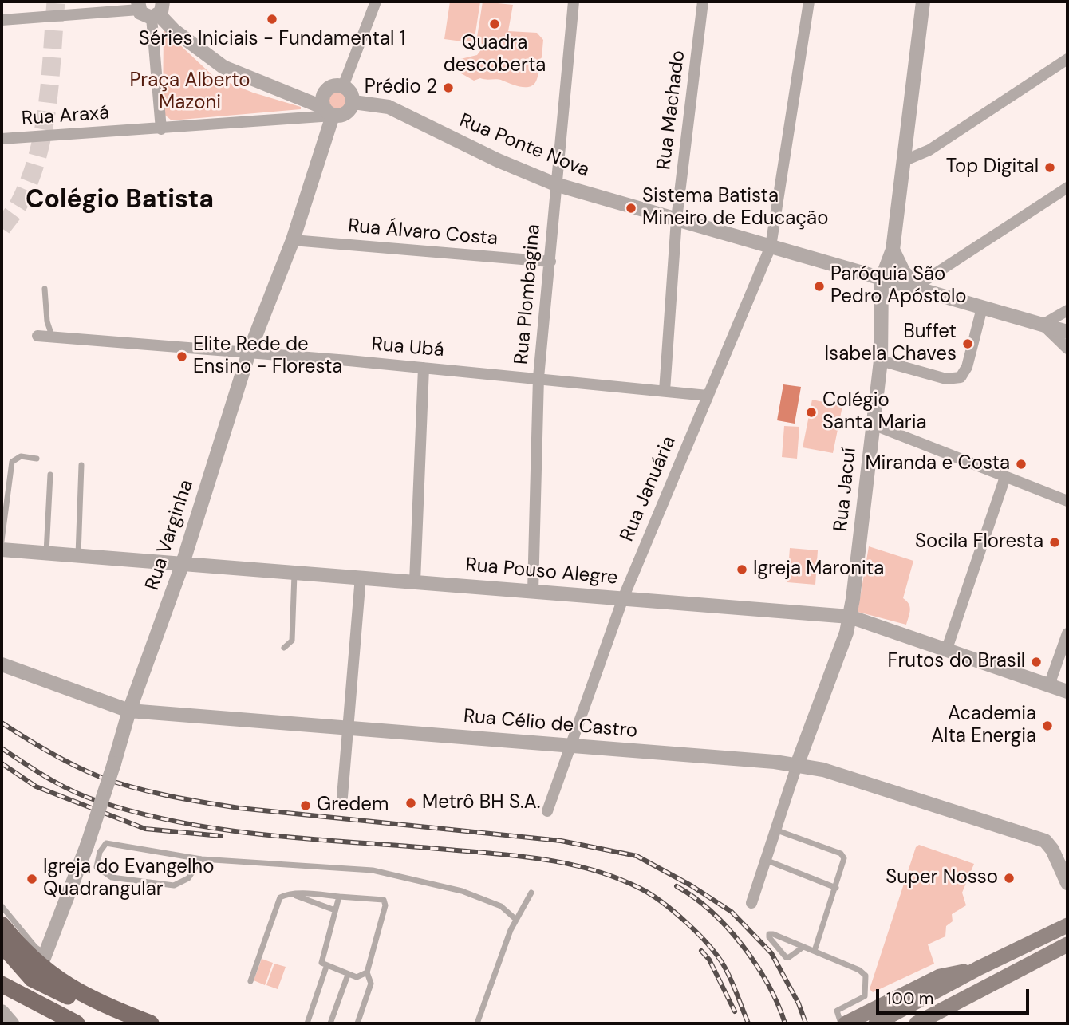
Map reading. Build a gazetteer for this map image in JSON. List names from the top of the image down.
{
  "streets": {
    "street": [
      "Rua Machado",
      "Rua Araxá",
      "Rua Ponte Nova",
      "Rua Álvaro Costa",
      "Rua Plombagina",
      "Rua Ubá",
      "Rua Januária",
      "Rua Jacuí",
      "Rua Varginha",
      "Rua Pouso Alegre",
      "Rua Célio de Castro"
    ]
  },
  "crossings": [
    ["Rua Machado", "Rua Ponte Nova"],
    ["Rua Machado", "Rua Ubá"],
    ["Rua Araxá", "Rua Ponte Nova"],
    ["Rua Araxá", "Rua Varginha"],
    ["Rua Ponte Nova", "Rua Plombagina"],
    ["Rua Ponte Nova", "Rua Januária"],
    ["Rua Ponte Nova", "Rua Jacuí"],
    ["Rua Ponte Nova", "Rua Varginha"],
    ["Rua Álvaro Costa", "Rua Plombagina"],
    ["Rua Álvaro Costa", "Rua Varginha"],
    ["Rua Plombagina", "Rua Ubá"],
    ["Rua Plombagina", "Rua Pouso Alegre"],
    ["Rua Ubá", "Rua Januária"],
    ["Rua Ubá", "Rua Varginha"],
    ["Rua Januária", "Rua Pouso Alegre"],
    ["Rua Januária", "Rua Célio de Castro"],
    ["Rua Jacuí", "Rua Pouso Alegre"],
    ["Rua Jacuí", "Rua Célio de Castro"],
    ["Rua Varginha", "Rua Pouso Alegre"],
    ["Rua Varginha", "Rua Célio de Castro"]
  ],
  "districts": ["Colégio Batista"],
  "parks": ["Praça Alberto Mazoni"],
  "places": [
    "Séries Iniciais - Fundamental 1",
    "Quadra descoberta",
    "Prédio 2",
    "Top Digital",
    "Sistema Batista Mineiro de Educação",
    "Paróquia São Pedro Apóstolo",
    "Buffet Isabela Chaves",
    "Elite Rede de Ensino - Floresta",
    "Colégio Santa Maria",
    "Miranda e Costa",
    "Socila Floresta",
    "Igreja Maronita",
    "Frutos do Brasil",
    "Academia Alta Energia",
    "Metrô BH S.A.",
    "Gredem",
    "Super Nosso",
    "Igreja do Evangelho Quadrangular"
  ],
  "scale_bar": "100 m"
}
